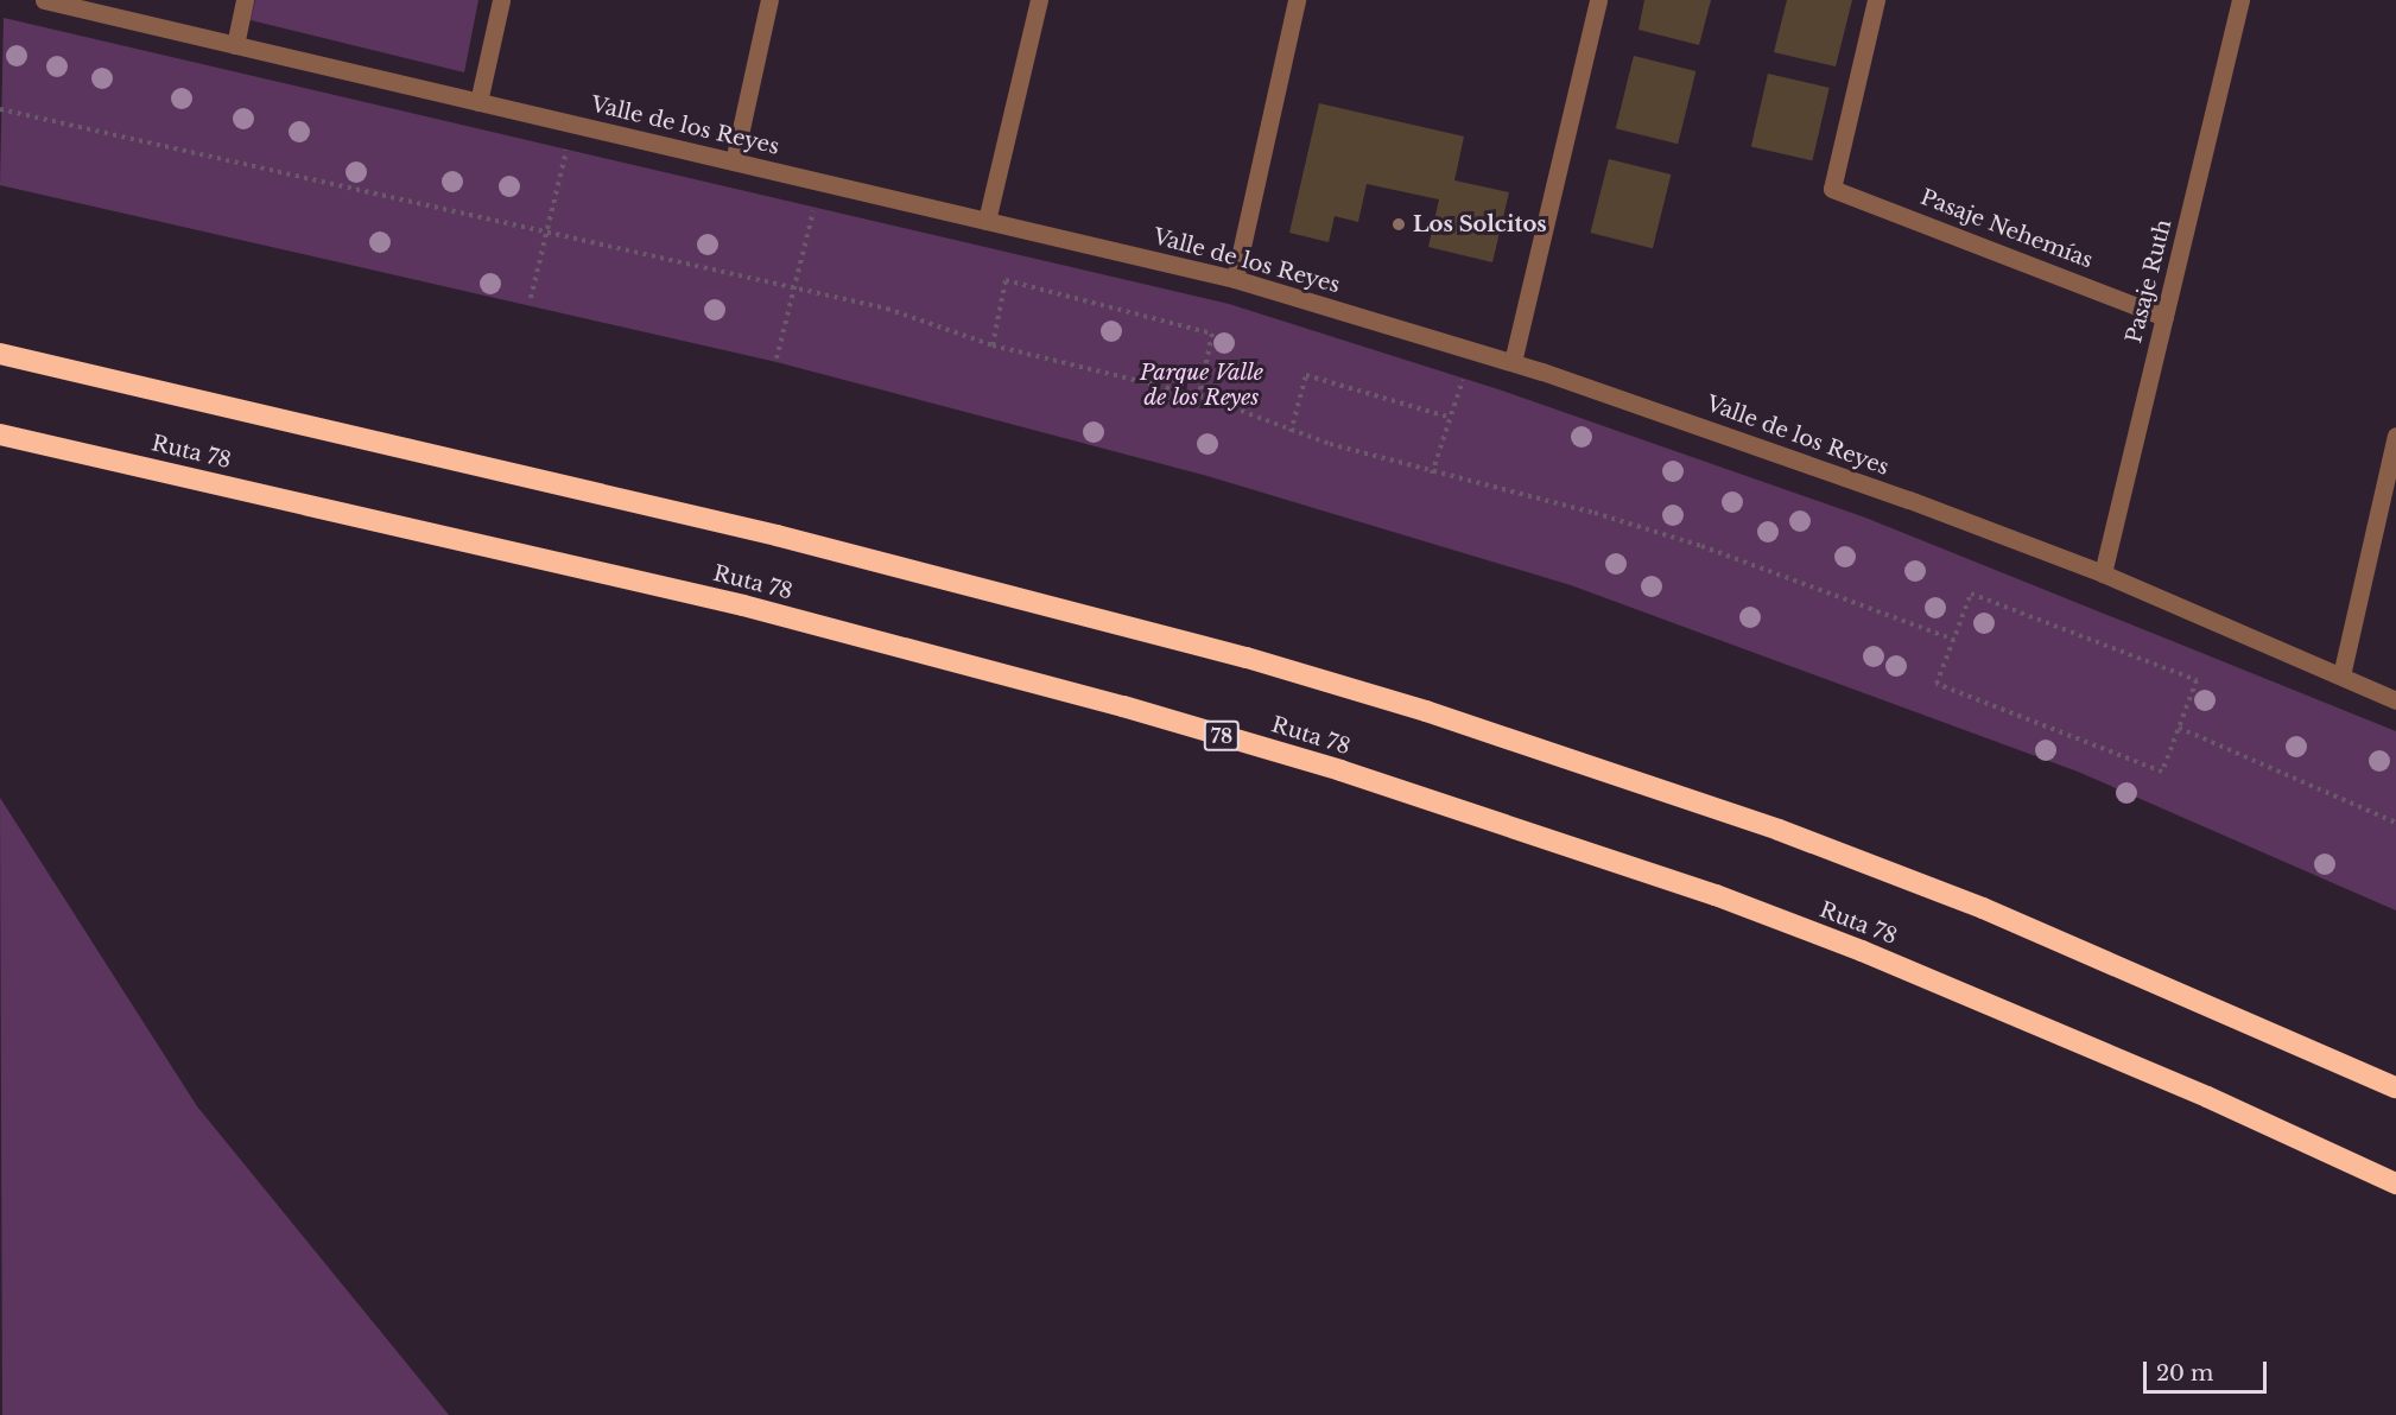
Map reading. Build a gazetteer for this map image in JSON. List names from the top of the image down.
{
  "streets": {
    "highway": ["Ruta 78", "78"],
    "street": ["Valle de los Reyes", "Pasaje Nehemías", "Pasaje Ruth"]
  },
  "crossings": [
    ["Valle de los Reyes", "Pasaje Ruth"],
    ["Pasaje Nehemías", "Pasaje Ruth"]
  ],
  "parks": ["Parque Valle de los Reyes"],
  "places": ["Los Solcitos"],
  "scale_bar": "20 m"
}
